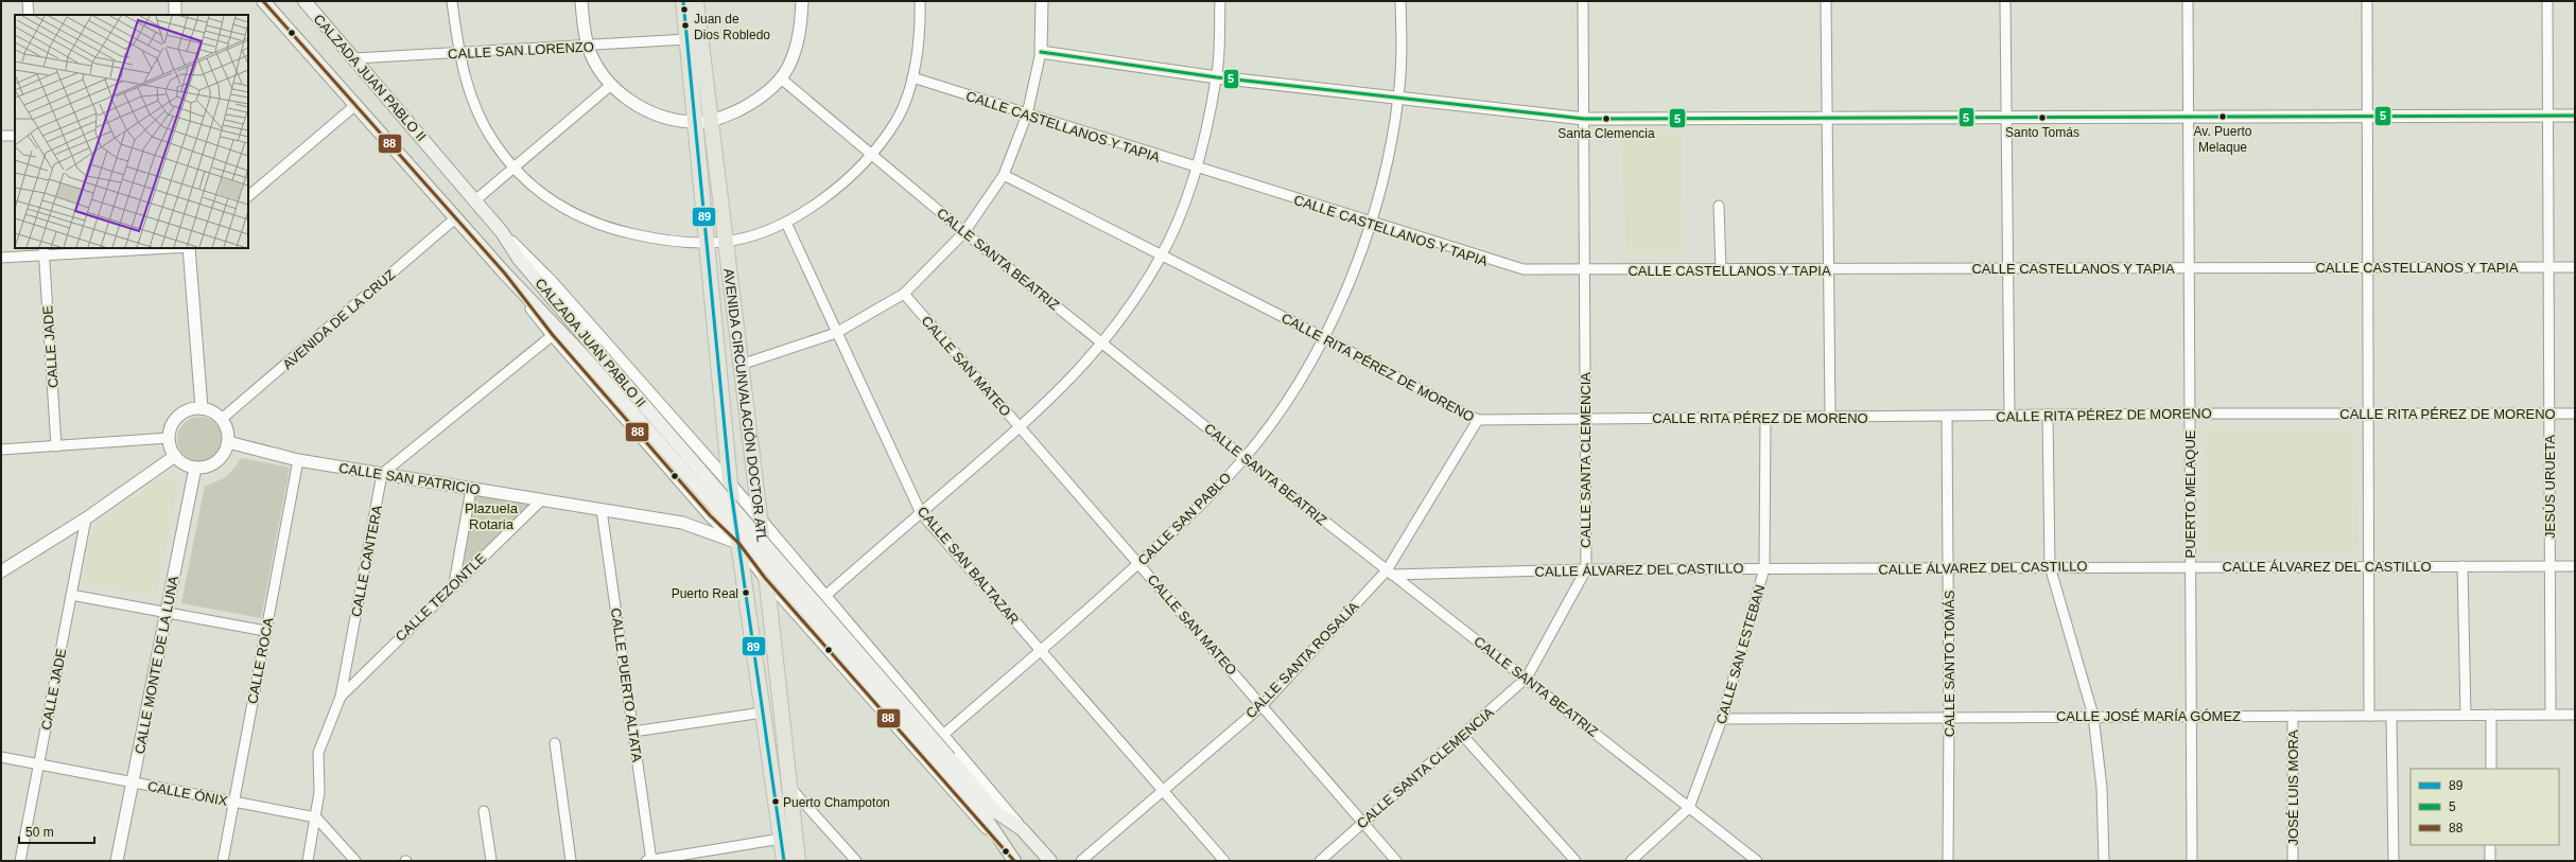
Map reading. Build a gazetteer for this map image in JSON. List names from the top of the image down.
{
  "streets": {
    "main road": ["CALZADA JUAN PABLO II", "AVENIDA CIRCUNVALACIÓN DOCTOR ATL"],
    "street": [
      "CALLE SAN LORENZO",
      "CALLE CASTELLANOS Y TAPIA",
      "CALLE SANTA BEATRIZ",
      "AVENIDA DE LA CRUZ",
      "CALLE JADE",
      "CALLE SAN MATEO",
      "CALLE RITA PÉREZ DE MORENO",
      "CALLE SANTA CLEMENCIA",
      "CALLE SAN PATRICIO",
      "JESÚS URUETA",
      "PUERTO MELAQUE",
      "CALLE SAN PABLO",
      "CALLE CANTERA",
      "CALLE SAN BALTAZAR",
      "CALLE ÁLVAREZ DEL CASTILLO",
      "CALLE TEZONTLE",
      "CALLE SAN ESTEBAN",
      "CALLE SANTA ROSALÍA",
      "CALLE ROCA",
      "CALLE SANTO TOMÁS",
      "CALLE MONTE DE LA LUNA",
      "CALLE PUERTO ALTATA",
      "CALLE JOSÉ MARÍA GÓMEZ",
      "JOSÉ LUIS MORA",
      "CALLE ÓNIX"
    ]
  },
  "crossings": [
    ["CALLE SAN LORENZO", "CALZADA JUAN PABLO II"],
    ["CALLE SAN LORENZO", "AVENIDA CIRCUNVALACIÓN DOCTOR ATL"],
    ["CALZADA JUAN PABLO II", "AVENIDA DE LA CRUZ"],
    ["CALZADA JUAN PABLO II", "AVENIDA CIRCUNVALACIÓN DOCTOR ATL"],
    ["CALZADA JUAN PABLO II", "CALLE SAN PATRICIO"],
    ["CALZADA JUAN PABLO II", "CALLE SAN PABLO"],
    ["CALLE CASTELLANOS Y TAPIA", "CALLE SANTA CLEMENCIA"],
    ["CALLE CASTELLANOS Y TAPIA", "JESÚS URUETA"],
    ["CALLE CASTELLANOS Y TAPIA", "PUERTO MELAQUE"],
    ["CALLE CASTELLANOS Y TAPIA", "CALLE SAN PABLO"],
    ["CALLE SANTA BEATRIZ", "CALLE SANTA CLEMENCIA"],
    ["CALLE SANTA BEATRIZ", "CALLE SAN PABLO"],
    ["CALLE SANTA BEATRIZ", "CALLE ÁLVAREZ DEL CASTILLO"],
    ["CALLE SANTA BEATRIZ", "CALLE SAN ESTEBAN"],
    ["CALLE SANTA BEATRIZ", "CALLE SANTA ROSALÍA"],
    ["AVENIDA DE LA CRUZ", "CALLE SAN PATRICIO"],
    ["AVENIDA DE LA CRUZ", "CALLE MONTE DE LA LUNA"],
    ["CALLE JADE", "CALLE ÓNIX"],
    ["CALLE SAN MATEO", "CALLE SANTA CLEMENCIA"],
    ["CALLE SAN MATEO", "CALLE SAN PABLO"],
    ["CALLE SAN MATEO", "CALLE SANTA ROSALÍA"],
    ["CALLE RITA PÉREZ DE MORENO", "CALLE SANTA CLEMENCIA"],
    ["CALLE RITA PÉREZ DE MORENO", "JESÚS URUETA"],
    ["CALLE RITA PÉREZ DE MORENO", "PUERTO MELAQUE"],
    ["CALLE RITA PÉREZ DE MORENO", "CALLE SAN PABLO"],
    ["CALLE RITA PÉREZ DE MORENO", "CALLE SAN ESTEBAN"],
    ["CALLE RITA PÉREZ DE MORENO", "CALLE SANTA ROSALÍA"],
    ["CALLE RITA PÉREZ DE MORENO", "CALLE SANTO TOMÁS"],
    ["AVENIDA CIRCUNVALACIÓN DOCTOR ATL", "CALLE SAN PATRICIO"],
    ["CALLE SANTA CLEMENCIA", "CALLE ÁLVAREZ DEL CASTILLO"],
    ["CALLE SAN PATRICIO", "CALLE CANTERA"],
    ["CALLE SAN PATRICIO", "CALLE TEZONTLE"],
    ["CALLE SAN PATRICIO", "CALLE ROCA"],
    ["CALLE SAN PATRICIO", "CALLE MONTE DE LA LUNA"],
    ["CALLE SAN PATRICIO", "CALLE PUERTO ALTATA"],
    ["JESÚS URUETA", "CALLE ÁLVAREZ DEL CASTILLO"],
    ["JESÚS URUETA", "CALLE JOSÉ MARÍA GÓMEZ"],
    ["PUERTO MELAQUE", "CALLE ÁLVAREZ DEL CASTILLO"],
    ["PUERTO MELAQUE", "CALLE JOSÉ MARÍA GÓMEZ"],
    ["CALLE SAN PABLO", "CALLE SAN BALTAZAR"],
    ["CALLE CANTERA", "CALLE TEZONTLE"],
    ["CALLE CANTERA", "CALLE ÓNIX"],
    ["CALLE SAN BALTAZAR", "CALLE SANTA ROSALÍA"],
    ["CALLE ÁLVAREZ DEL CASTILLO", "CALLE SAN ESTEBAN"],
    ["CALLE ÁLVAREZ DEL CASTILLO", "CALLE SANTA ROSALÍA"],
    ["CALLE ÁLVAREZ DEL CASTILLO", "CALLE SANTO TOMÁS"],
    ["CALLE SAN ESTEBAN", "CALLE JOSÉ MARÍA GÓMEZ"],
    ["CALLE ROCA", "CALLE ÓNIX"],
    ["CALLE SANTO TOMÁS", "CALLE JOSÉ MARÍA GÓMEZ"],
    ["CALLE MONTE DE LA LUNA", "CALLE ÓNIX"],
    ["CALLE JOSÉ MARÍA GÓMEZ", "JOSÉ LUIS MORA"]
  ],
  "parks": ["Plazuela Rotaria"],
  "places": [
    "Juan de Dios Robledo",
    "Av. Puerto Melaque",
    "Santo Tomás",
    "Santa Clemencia",
    "Puerto Real",
    "Puerto Champoton"
  ],
  "lines": ["transit line 89", "transit line 88", "transit line 5"],
  "legend": ["89", "5", "88"],
  "scale_bar": "50 m"
}
